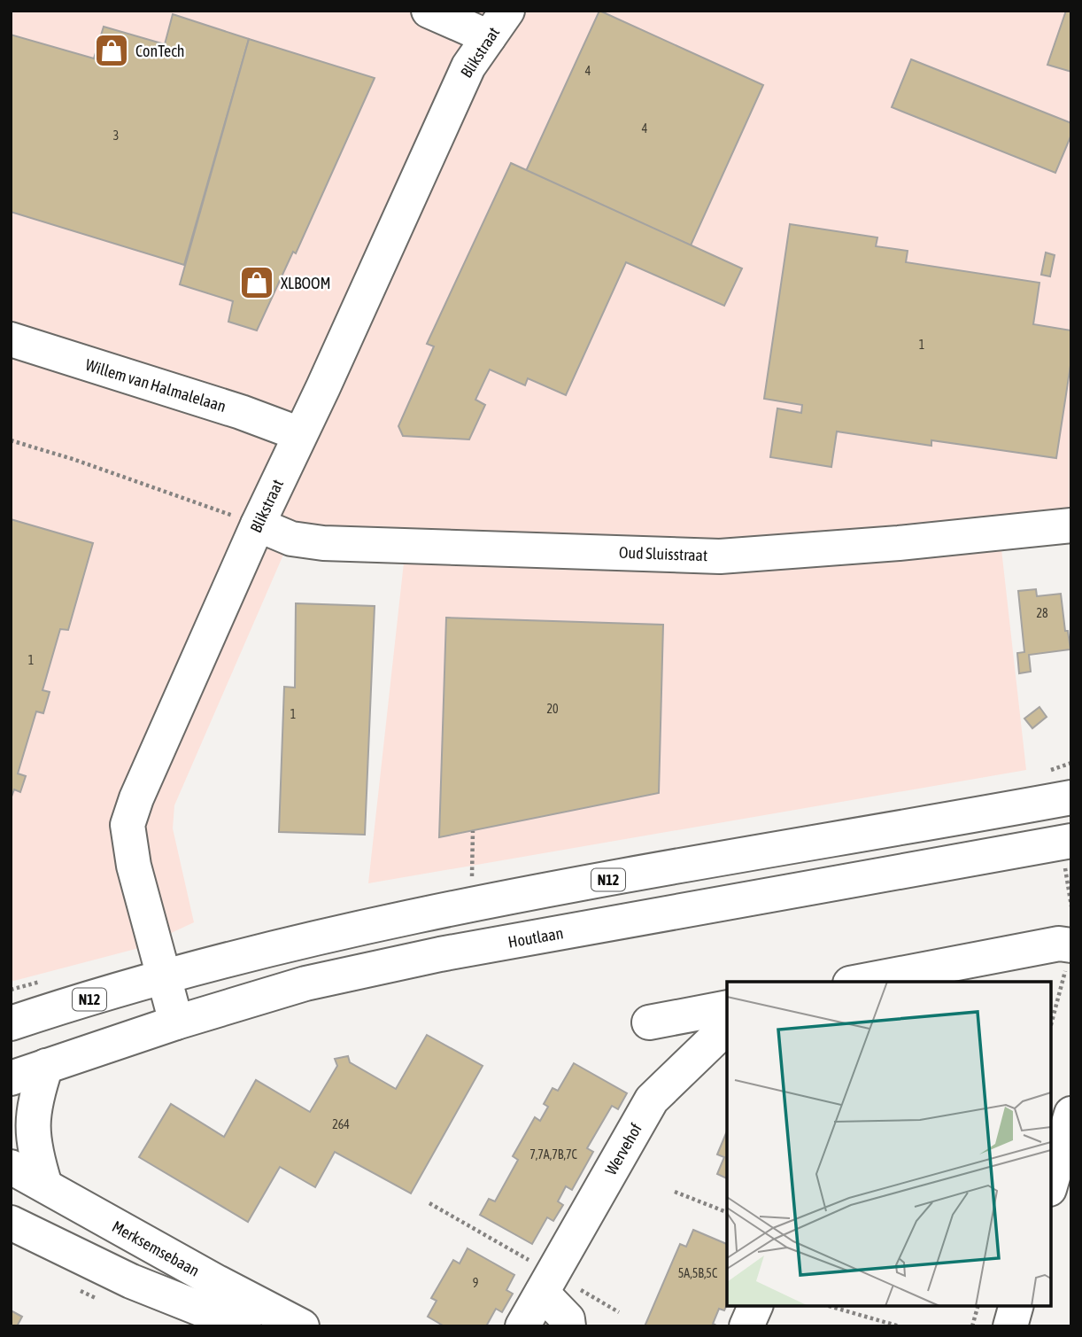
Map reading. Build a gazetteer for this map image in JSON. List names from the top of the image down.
{
  "streets": {
    "street": [
      "Blikstraat",
      "Willem van Halmalelaan",
      "Oud Sluisstraat",
      "N12",
      "Houtlaan",
      "Wervehof",
      "Merksemsebaan"
    ]
  },
  "crossings": [
    ["Blikstraat", "Willem van Halmalelaan"],
    ["Blikstraat", "Oud Sluisstraat"],
    ["Blikstraat", "N12"],
    ["Blikstraat", "Houtlaan"]
  ],
  "places": {
    "shop": ["ConTech", "XLBOOM"]
  },
  "house_numbers": [
    "4",
    "4",
    "3",
    "1",
    "28",
    "1",
    "20",
    "1",
    "264",
    "7,7A,7B,7C",
    "5A,5B,5C",
    "9"
  ]
}
